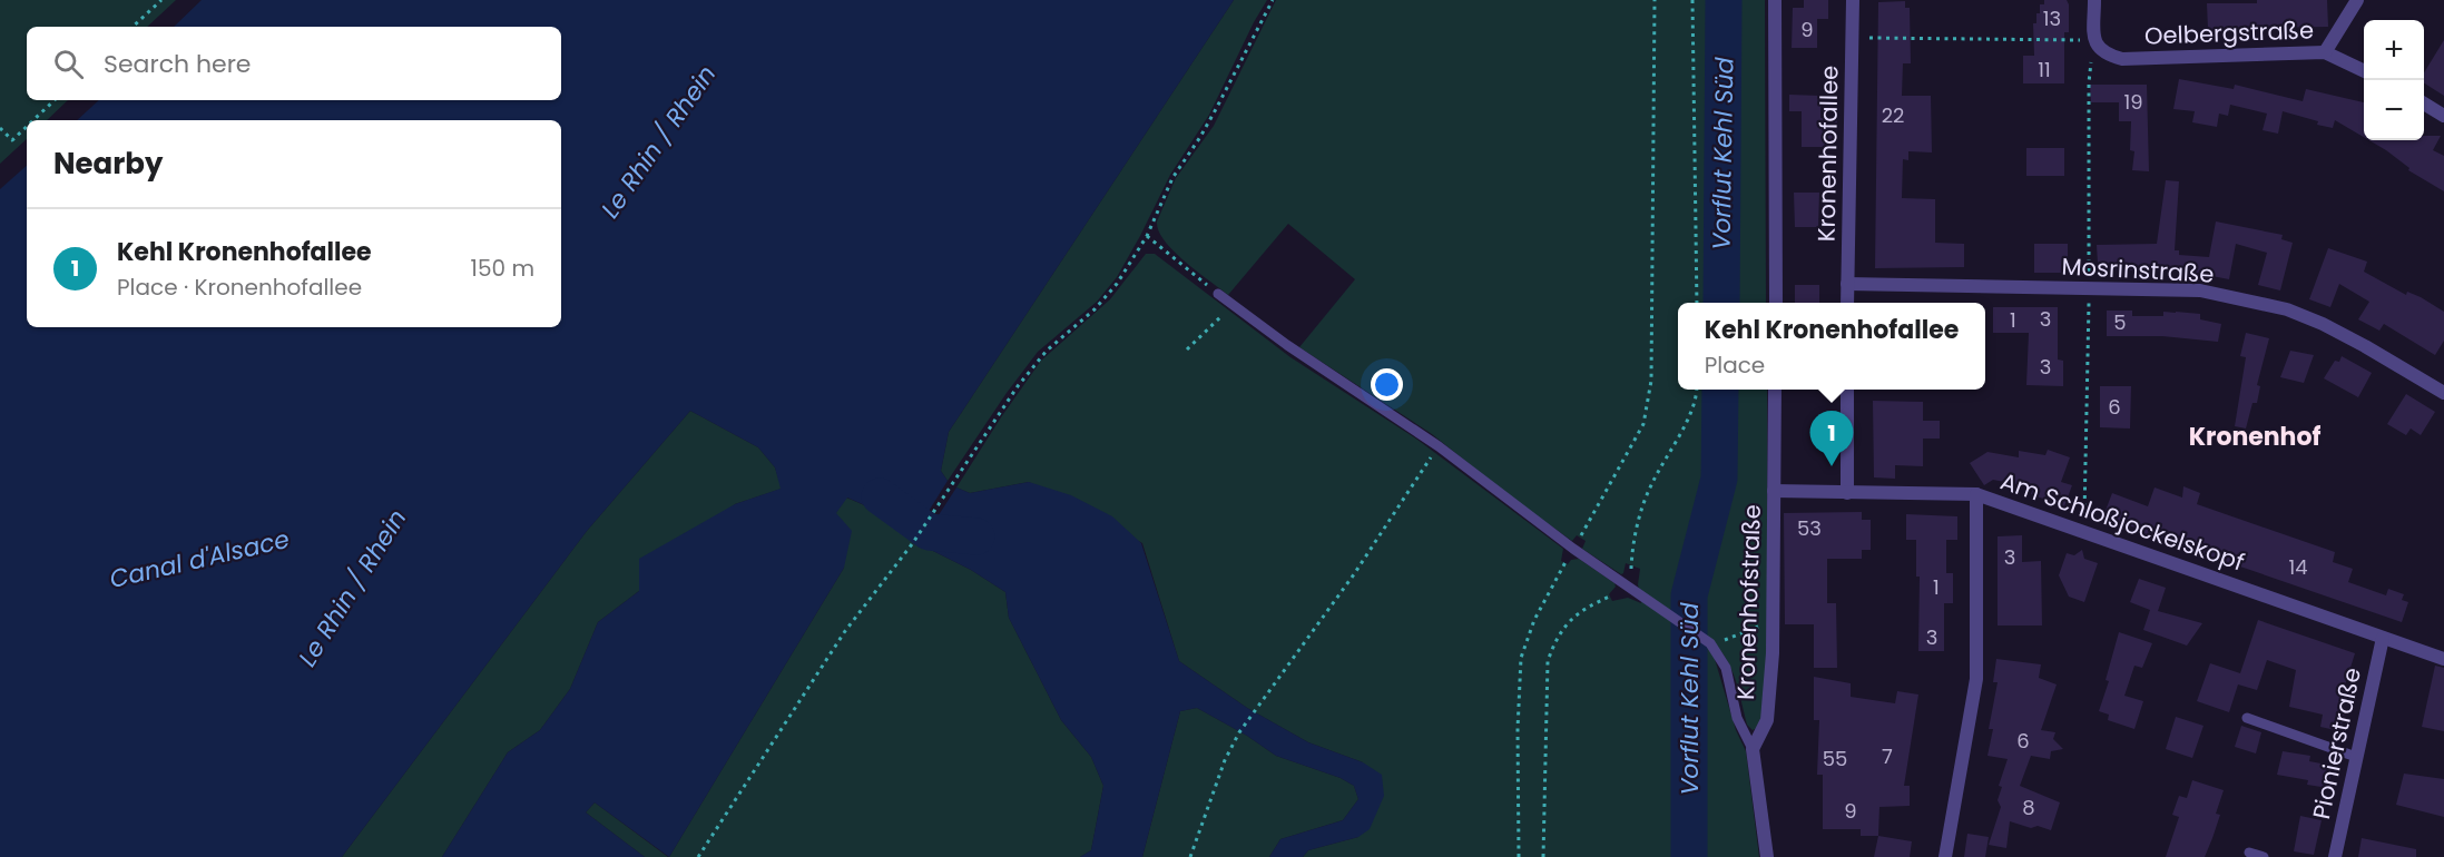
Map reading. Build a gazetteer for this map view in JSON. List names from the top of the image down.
{
  "streets": {
    "street": [
      "Oelbergstraße",
      "Kronenhofallee",
      "Mosrinstraße",
      "Am Schloßjockelskopf",
      "Kronenhofstraße",
      "Pionierstraße"
    ]
  },
  "crossings": [
    ["Kronenhofallee", "Mosrinstraße"],
    ["Am Schloßjockelskopf", "Kronenhofstraße"],
    ["Am Schloßjockelskopf", "Pionierstraße"]
  ],
  "districts": ["Kronenhof"],
  "water": ["Le Rhin / Rhein", "Vorflut Kehl Süd", "Canal d'Alsace"],
  "house_numbers": [
    "13",
    "9",
    "11",
    "19",
    "22",
    "3",
    "1",
    "5",
    "3",
    "6",
    "53",
    "3",
    "14",
    "1",
    "3",
    "6",
    "7",
    "55",
    "8",
    "9"
  ],
  "page": {
    "map_buttons": ["+", "−"],
    "search": "Search here",
    "heading": "Nearby",
    "list": [
      {
        "mark": "1",
        "name": "Kehl Kronenhofallee",
        "note": "Place · Kronenhofallee",
        "value": "150 m"
      }
    ],
    "popup": ["Kehl Kronenhofallee", "Place"],
    "pins": "1"
  }
}
